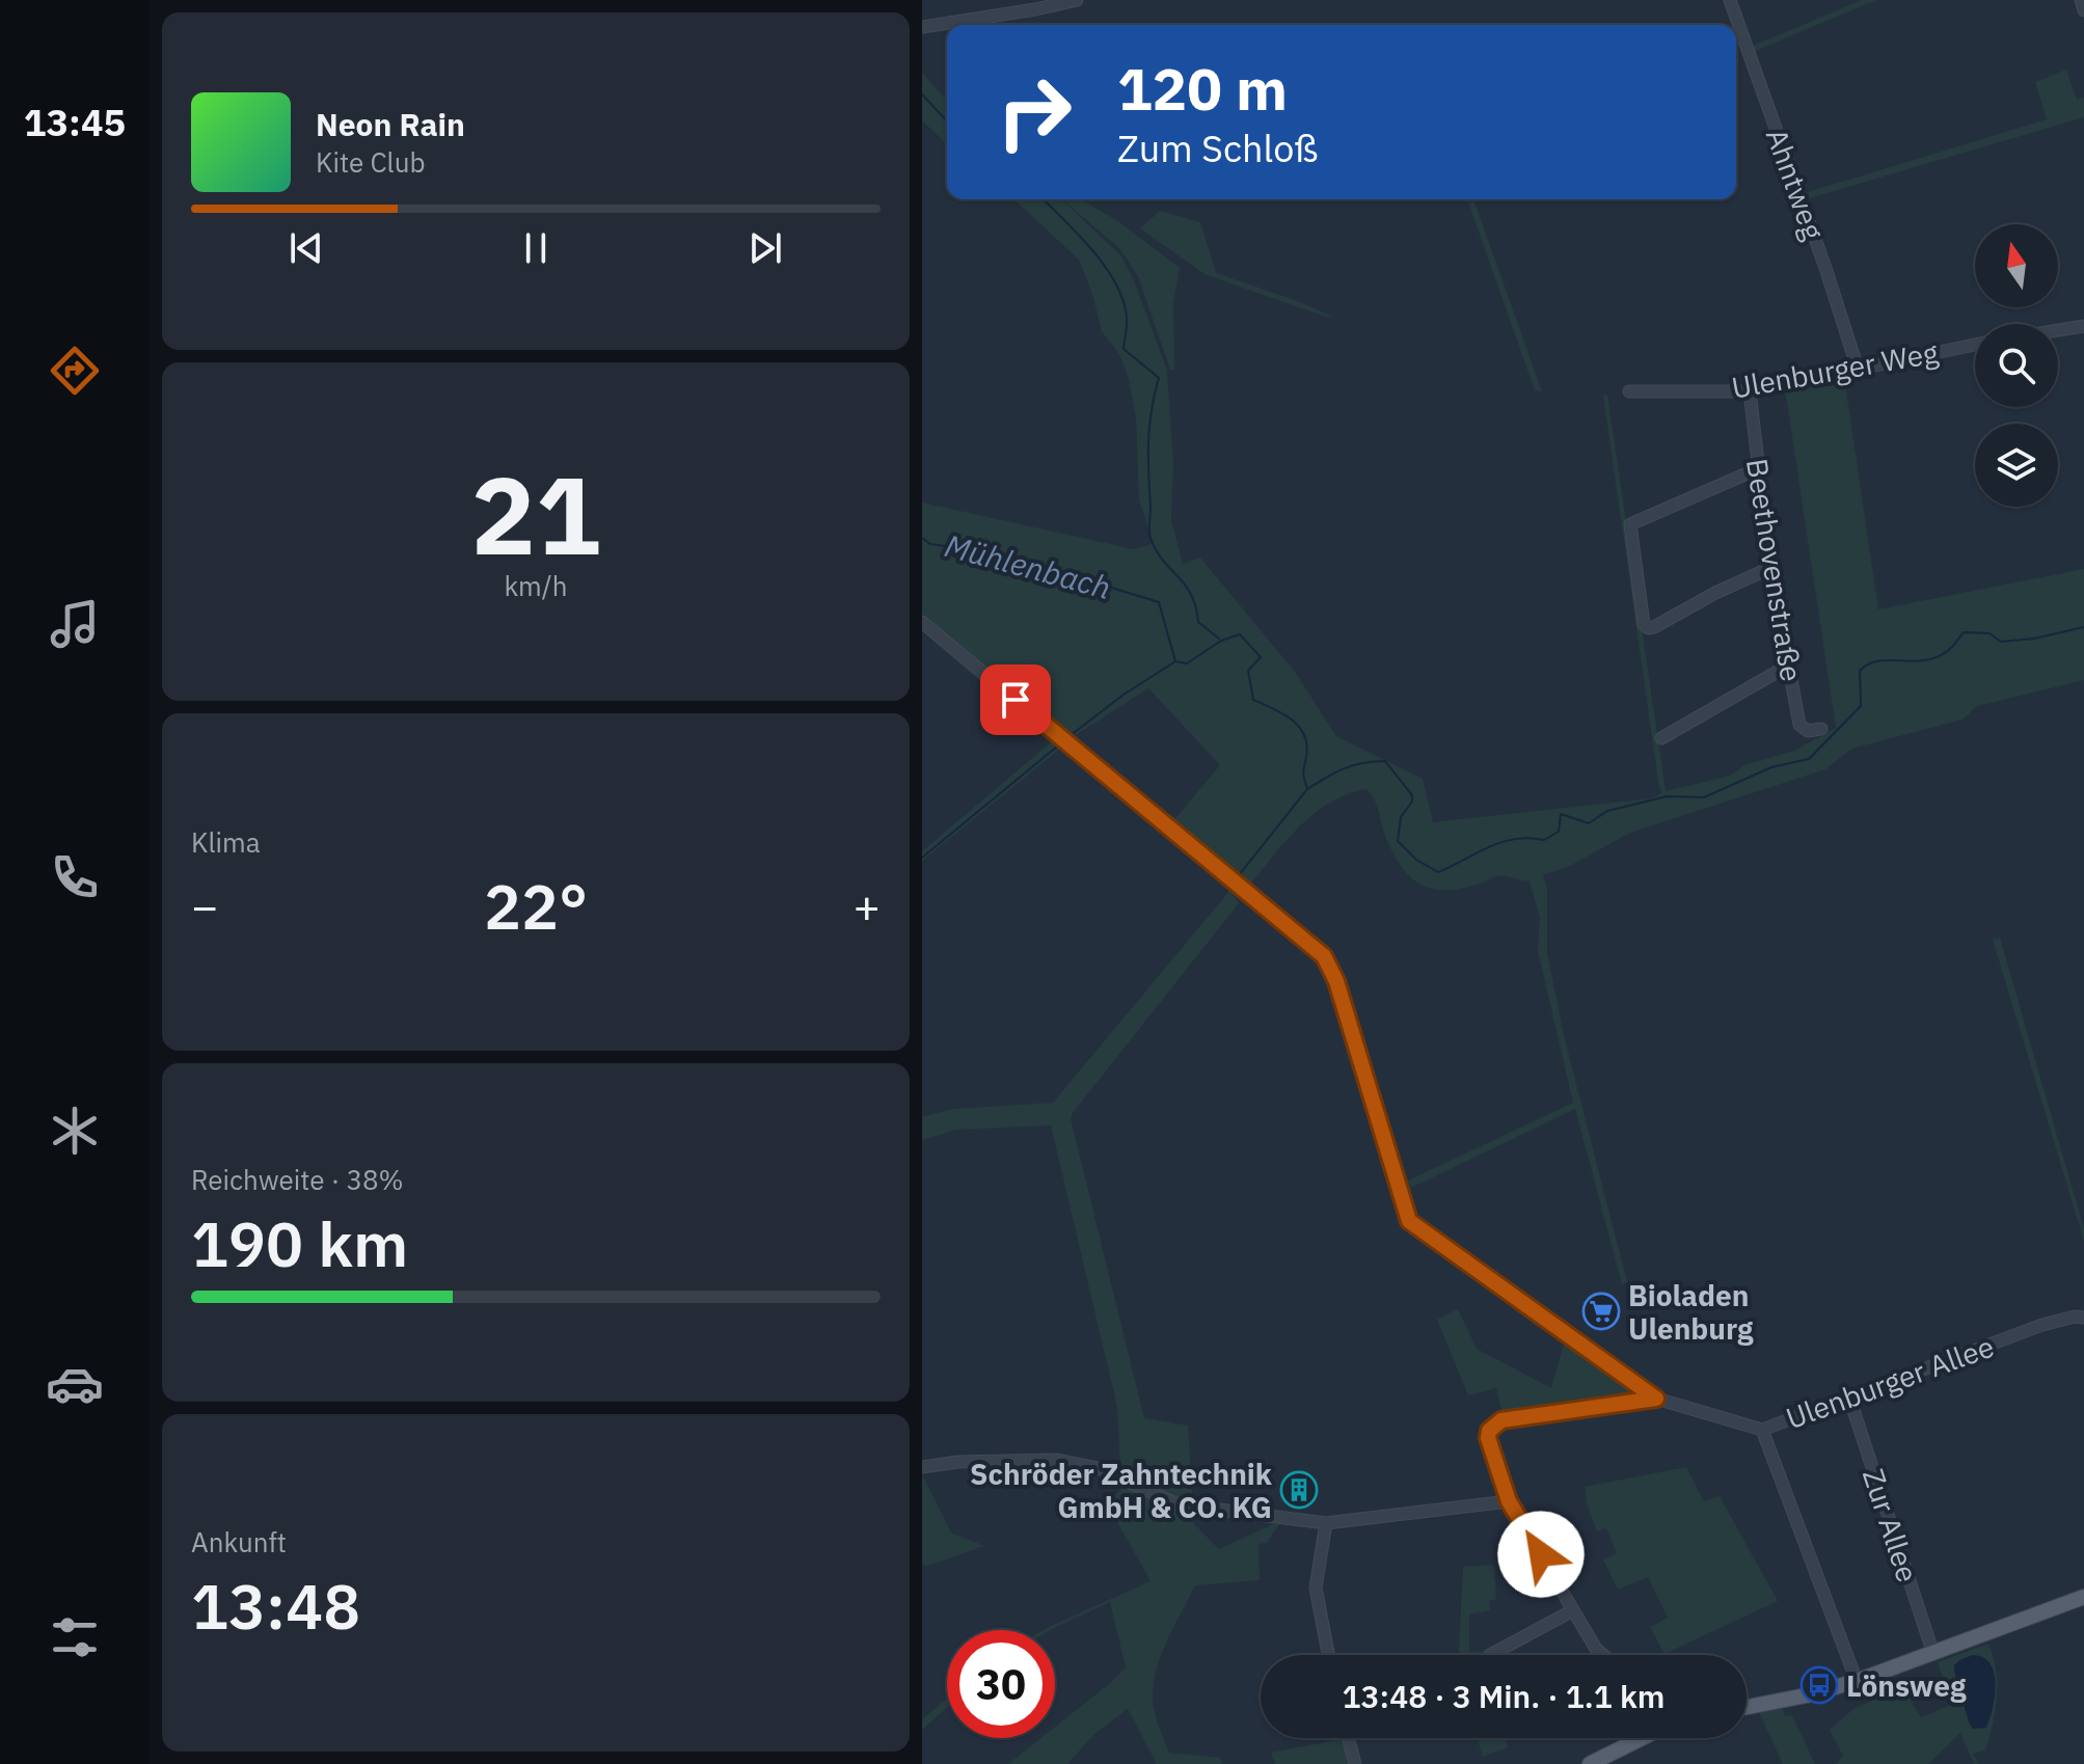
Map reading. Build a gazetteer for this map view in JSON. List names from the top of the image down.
{
  "streets": {
    "street": [
      "Ahntweg",
      "Ulenburger Weg",
      "Beethovenstraße",
      "Ulenburger Allee",
      "Zur Allee"
    ]
  },
  "crossings": [
    ["Ahntweg", "Ulenburger Weg"],
    ["Ulenburger Weg", "Beethovenstraße"],
    ["Ulenburger Allee", "Zur Allee"]
  ],
  "water": ["Mühlenbach"],
  "places": {
    "supermarket": ["Bioladen Ulenburg"],
    "building": ["Schröder Zahntechnik GmbH & CO. KG"],
    "bus stop": ["Lönsweg"]
  },
  "north": "top",
  "page": {
    "tabs": "13:45",
    "turn": ["120 m", "Zum Schloß"],
    "song": ["Neon Rain", "Kite Club"],
    "tile": [
      ["21", "km/h"],
      "Klima",
      ["Reichweite · 38%", "190 km"],
      ["Ankunft", "13:48"]
    ],
    "heat": ["−", "22°", "+"],
    "limit": "30",
    "trip": "13:48 · 3 Min. · 1.1 km"
  }
}
